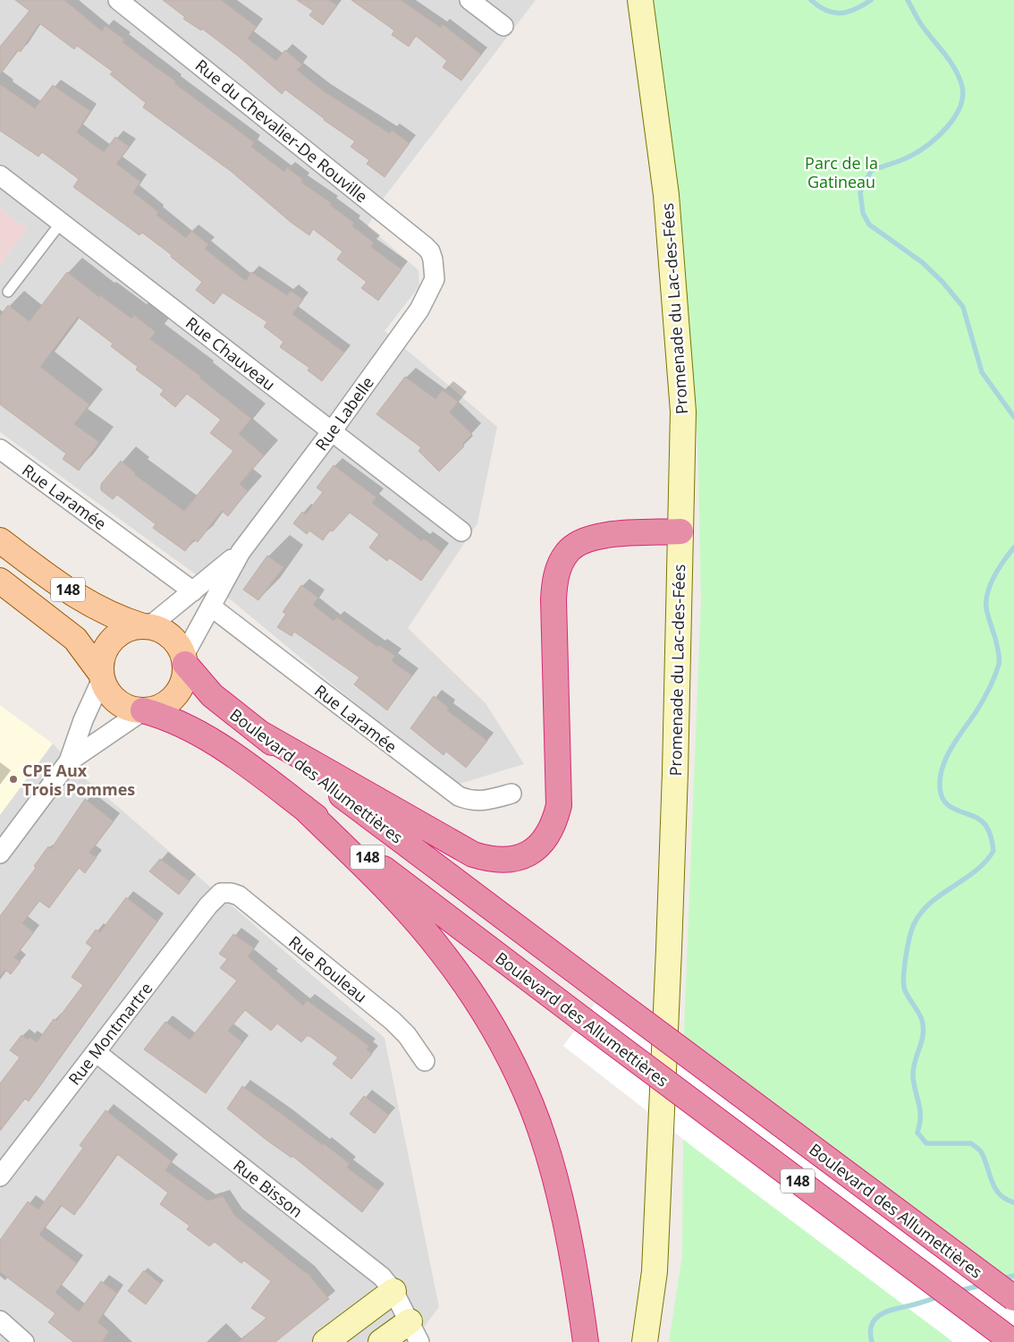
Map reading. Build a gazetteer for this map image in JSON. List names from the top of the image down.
{
  "streets": {
    "highway": ["148", "Boulevard des Allumettières"],
    "street": [
      "Rue du Chevalier-De Rouville",
      "Promenade du Lac-des-Fées",
      "Rue Chauveau",
      "Rue Labelle",
      "Rue Laramée",
      "Rue Rouleau",
      "Rue Montmartre",
      "Rue Bisson"
    ]
  },
  "crossings": [
    ["Rue du Chevalier-De Rouville", "Rue Labelle"],
    ["Rue Chauveau", "Rue Labelle"],
    ["Rue Labelle", "Rue Laramée"],
    ["Rue Labelle", "148"],
    ["Rue Labelle", "Boulevard des Allumettières"],
    ["148", "Boulevard des Allumettières"],
    ["Rue Rouleau", "Rue Montmartre"],
    ["Rue Montmartre", "Rue Bisson"]
  ],
  "parks": ["Parc de la Gatineau"],
  "places": ["CPE Aux Trois Pommes"]
}
